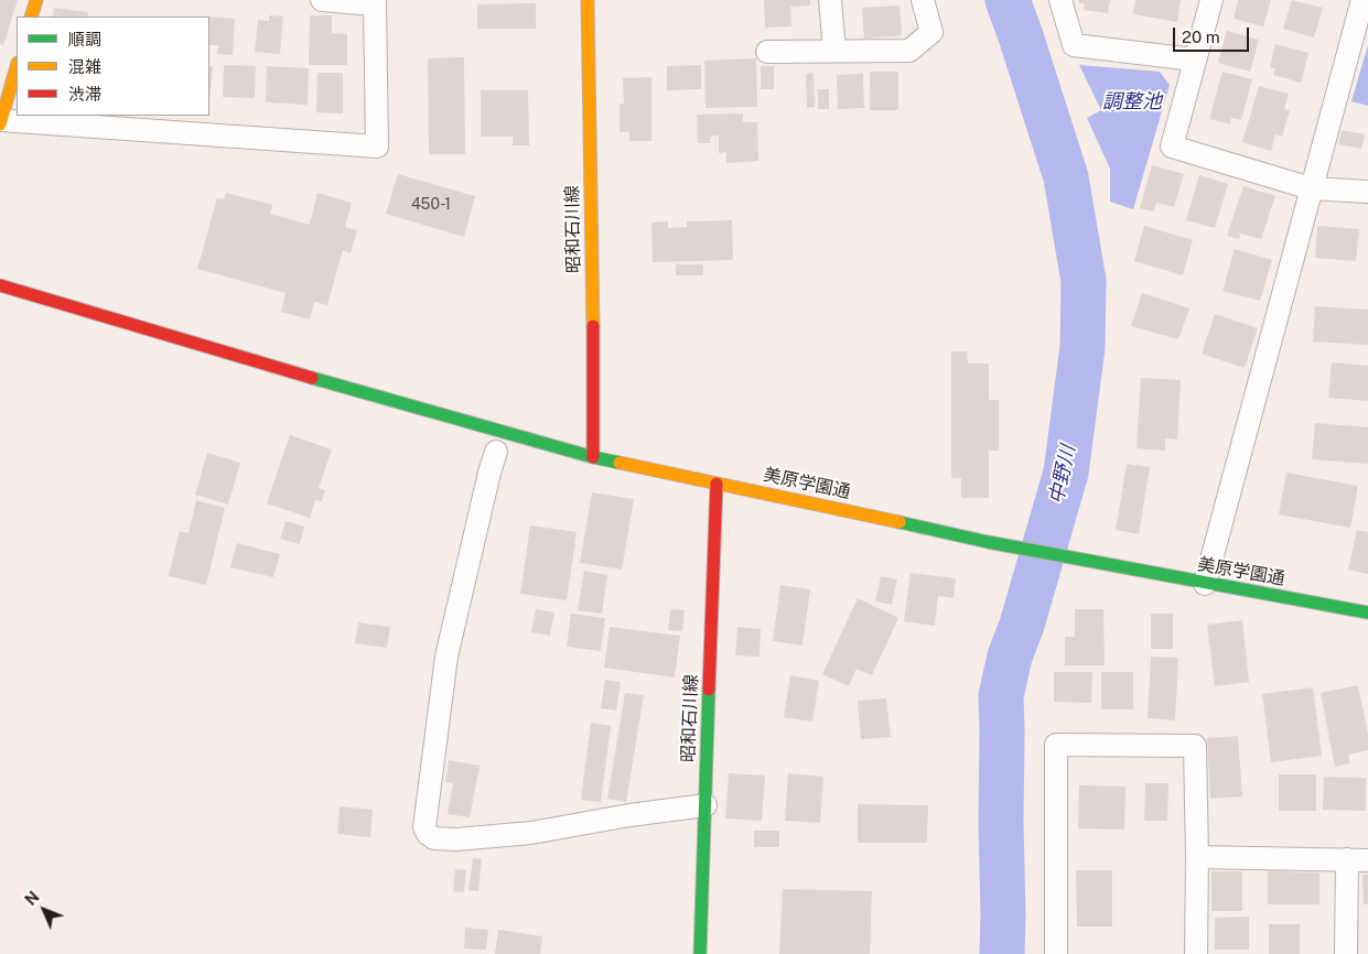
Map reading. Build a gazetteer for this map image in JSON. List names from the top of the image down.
{
  "streets": {
    "street": ["昭和石川線", "美原学園通"]
  },
  "crossings": [
    ["昭和石川線", "美原学園通"]
  ],
  "water": ["調整池", "中野川"],
  "house_numbers": ["450-1"],
  "legend": ["順調", "混雑", "渋滞"],
  "scale_bar": "20 m",
  "north": "top left"
}
